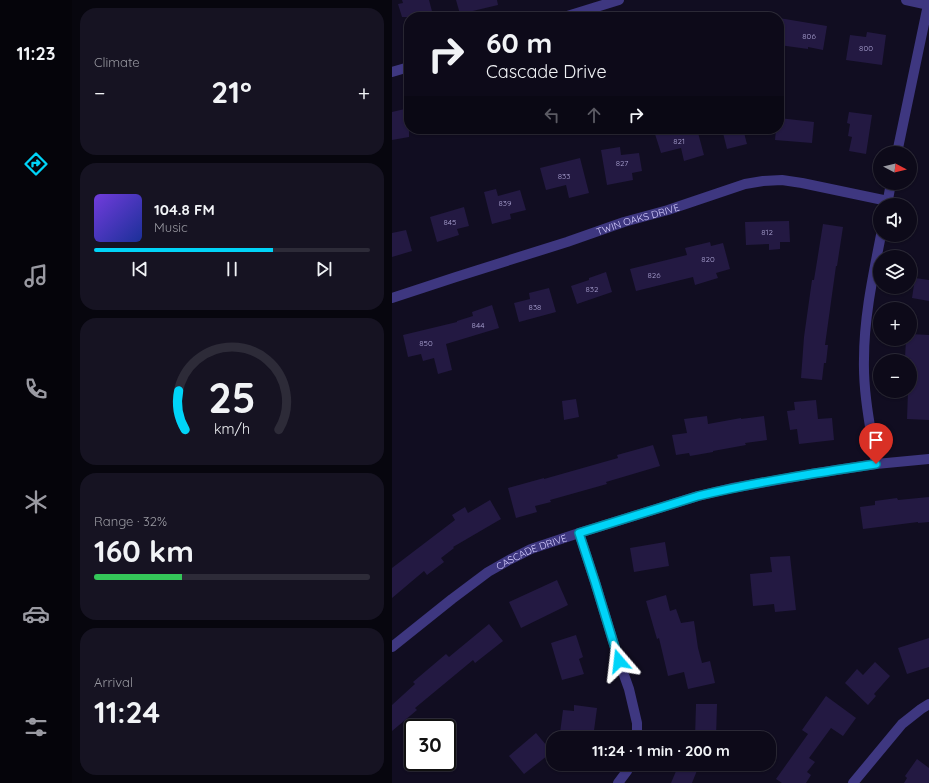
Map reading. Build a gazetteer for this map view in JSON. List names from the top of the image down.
{
  "streets": {
    "street": ["TWIN OAKS DRIVE", "CASCADE DRIVE"]
  },
  "house_numbers": [
    "806",
    "800",
    "821",
    "827",
    "833",
    "839",
    "845",
    "812",
    "820",
    "826",
    "832",
    "838",
    "844",
    "850"
  ],
  "north": "right",
  "page": {
    "tabs": "11:23",
    "tile": [
      "Climate",
      ["Range · 32%", "160 km"],
      ["Arrival", "11:24"]
    ],
    "turn": ["60 m", "Cascade Drive"],
    "heat": ["−", "21°", "+"],
    "map_buttons": ["+", "−"],
    "song": ["104.8 FM", "Music"],
    "limit": "30",
    "trip": "11:24 · 1 min · 200 m",
    "gauge": ["25", "km/h"]
  }
}
